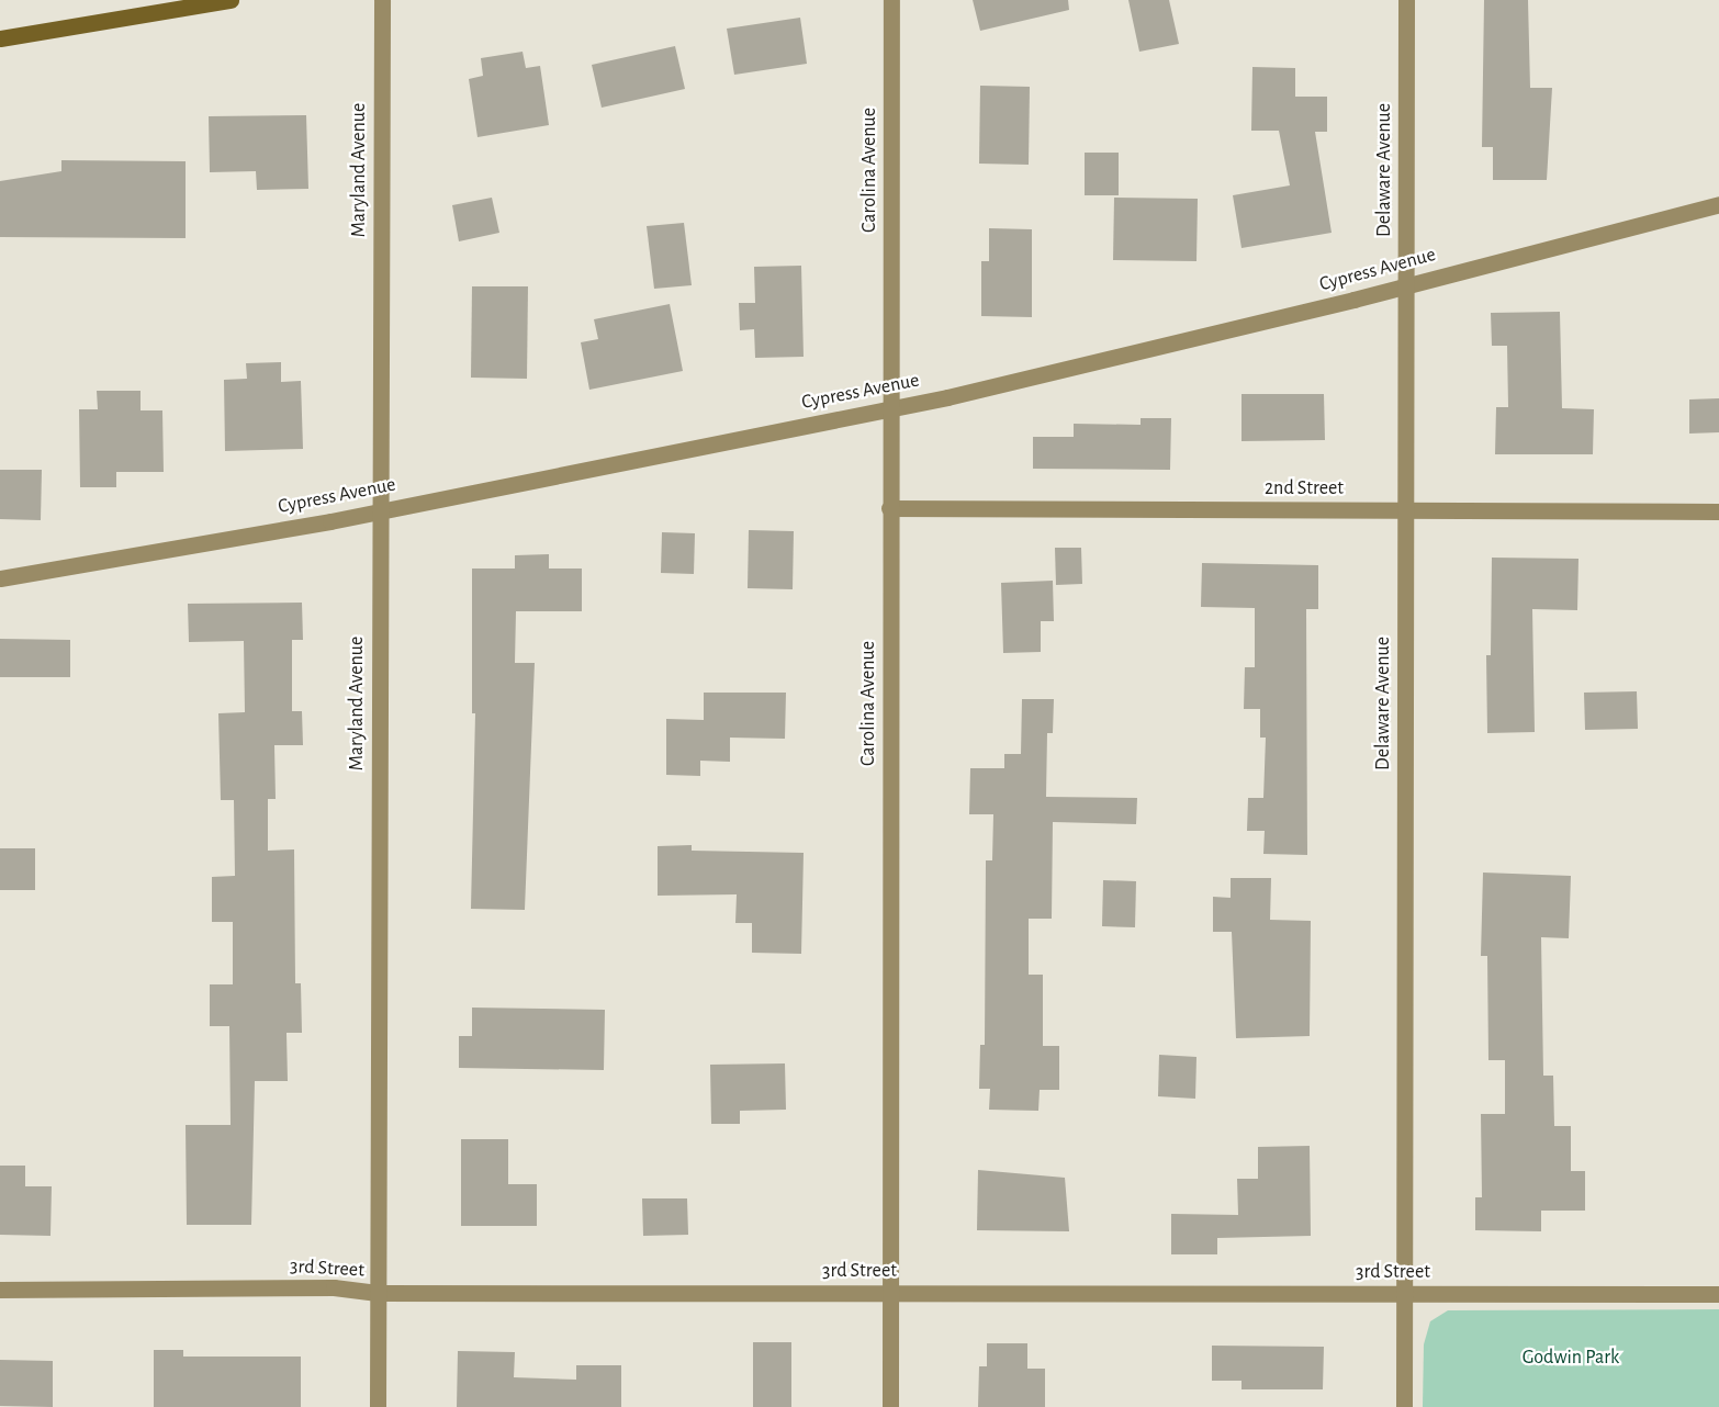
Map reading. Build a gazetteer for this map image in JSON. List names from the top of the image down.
{
  "streets": {
    "street": [
      "Maryland Avenue",
      "Carolina Avenue",
      "Delaware Avenue",
      "Cypress Avenue",
      "2nd Street",
      "3rd Street"
    ]
  },
  "crossings": [
    ["Maryland Avenue", "Cypress Avenue"],
    ["Maryland Avenue", "3rd Street"],
    ["Carolina Avenue", "Cypress Avenue"],
    ["Carolina Avenue", "2nd Street"],
    ["Carolina Avenue", "3rd Street"],
    ["Delaware Avenue", "Cypress Avenue"],
    ["Delaware Avenue", "2nd Street"],
    ["Delaware Avenue", "3rd Street"]
  ],
  "parks": ["Godwin Park"]
}
